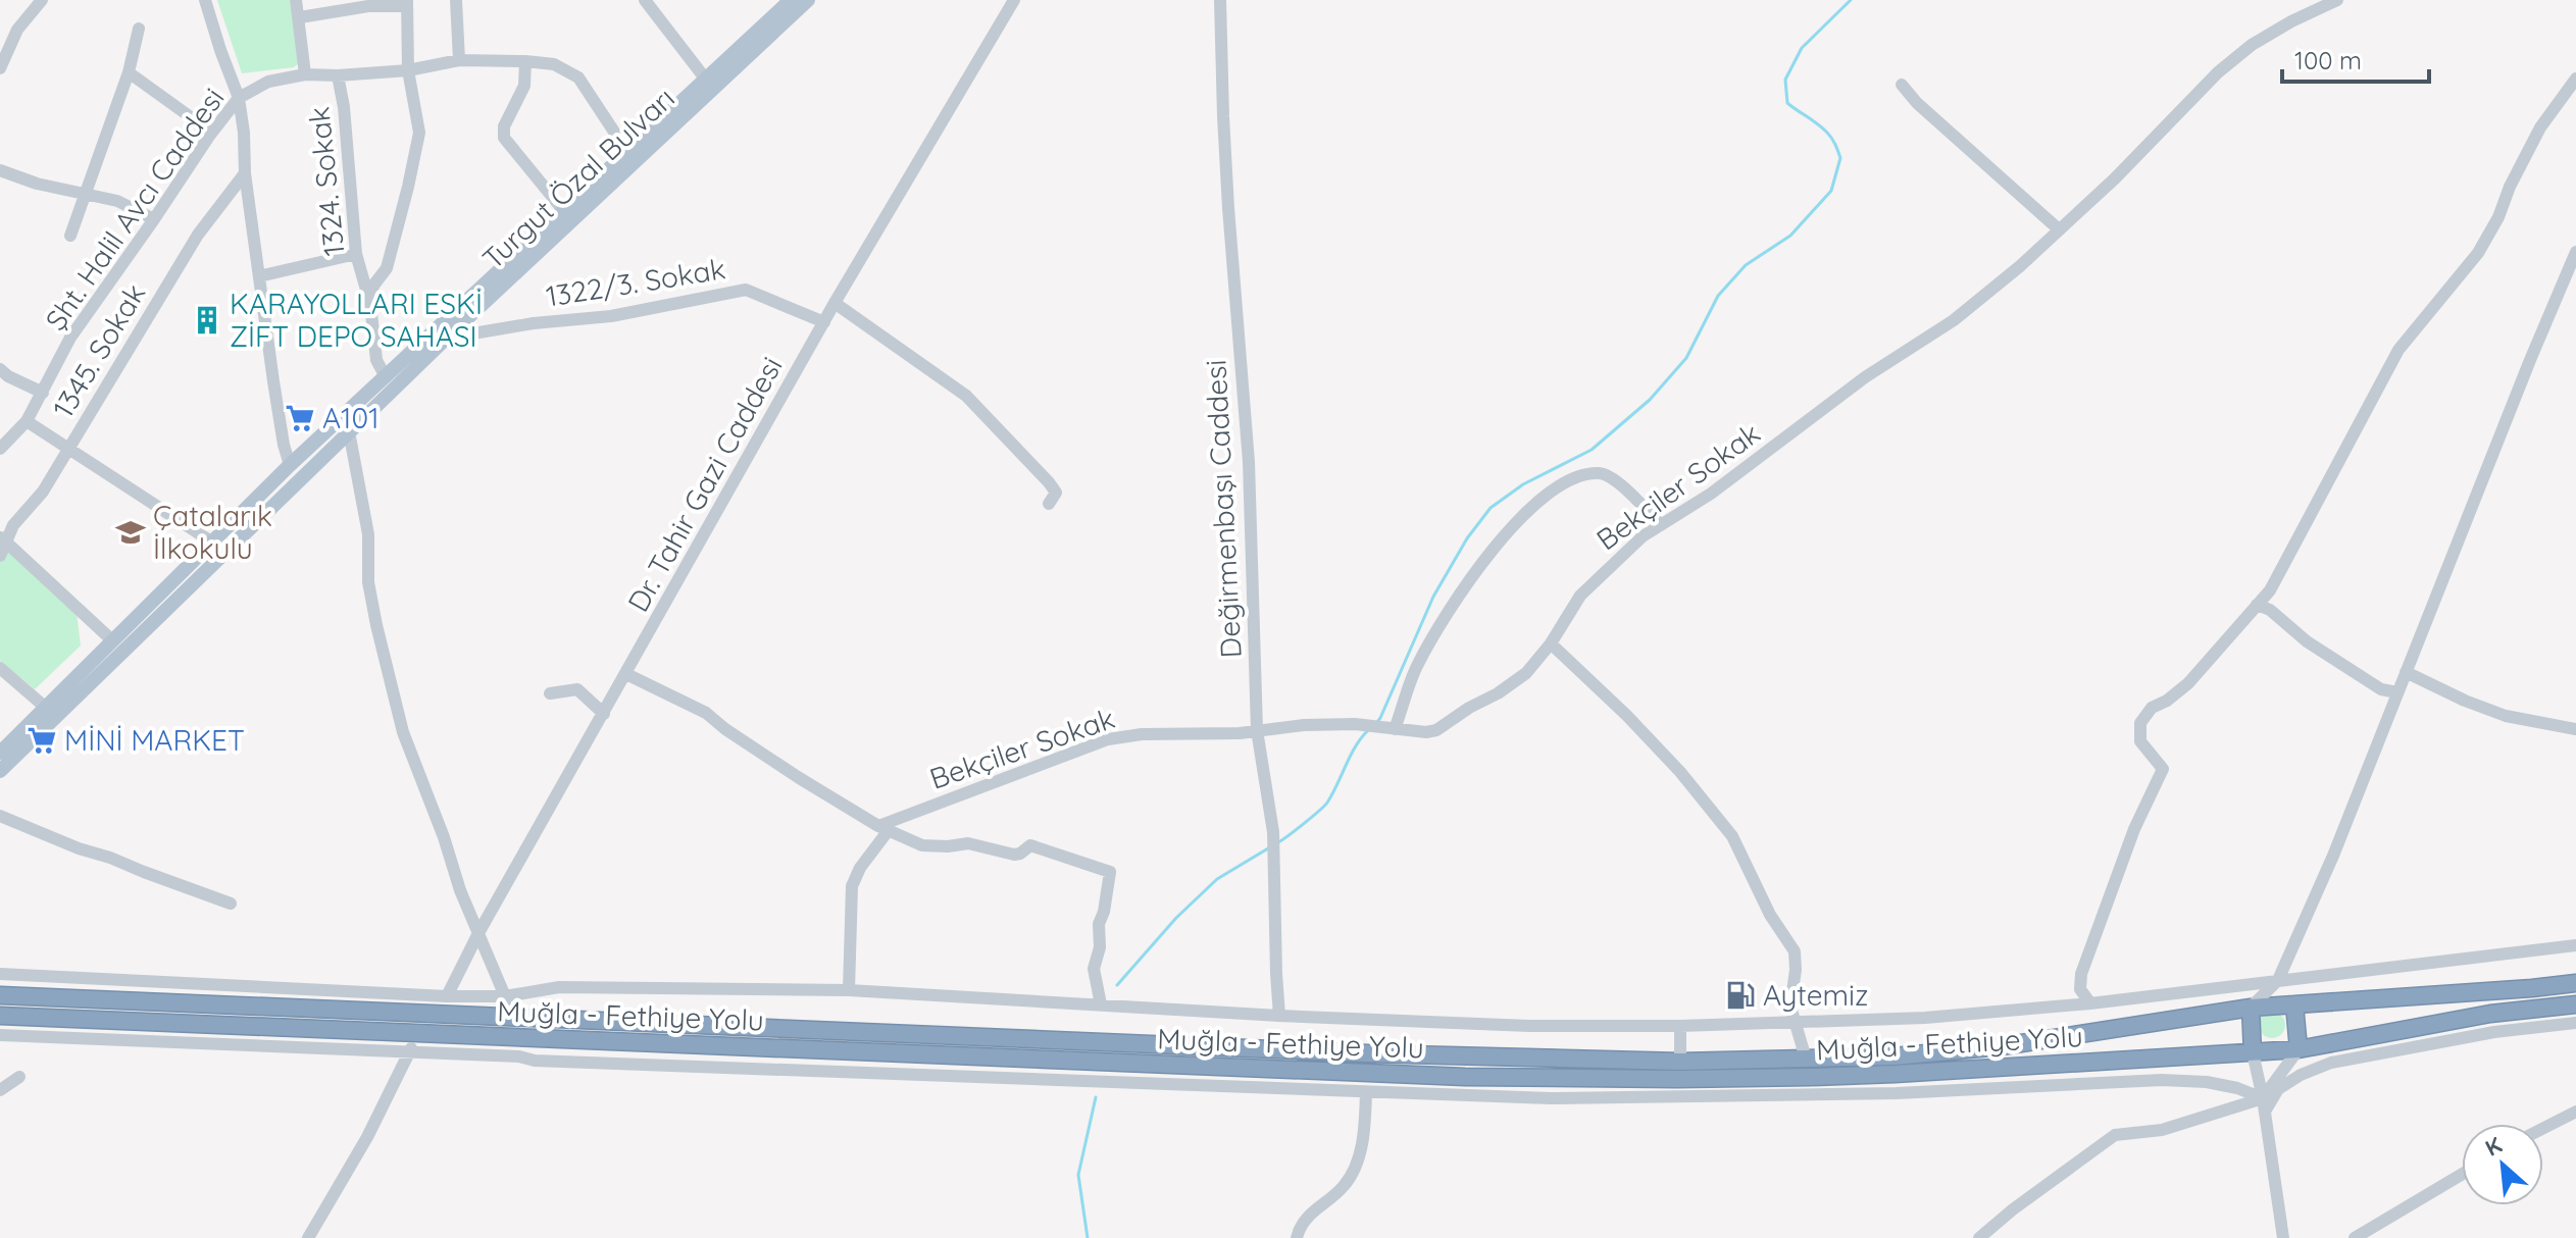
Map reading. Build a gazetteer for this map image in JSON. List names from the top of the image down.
{
  "streets": {
    "highway": ["Muğla - Fethiye Yolu"],
    "main road": ["Turgut Özal Bulvarı"],
    "street": [
      "1324. Sokak",
      "Şht. Halil Avcı Caddesi",
      "1322/3. Sokak",
      "1345. Sokak",
      "Dr. Tahir Gazi Caddesi",
      "Bekçiler Sokak",
      "Değirmenbaşı Caddesi"
    ]
  },
  "crossings": [
    ["Turgut Özal Bulvarı", "1322/3. Sokak"],
    ["1324. Sokak", "Şht. Halil Avcı Caddesi"],
    ["1322/3. Sokak", "Dr. Tahir Gazi Caddesi"],
    ["Bekçiler Sokak", "Değirmenbaşı Caddesi"]
  ],
  "places": {
    "building": ["KARAYOLLARI ESKİ ZİFT DEPO SAHASI"],
    "supermarket": ["A101", "MİNİ MARKET"],
    "school or university": ["Çatalarık İlkokulu"],
    "fuel station": ["Aytemiz"]
  },
  "scale_bar": "100 m",
  "north": "top left"
}
